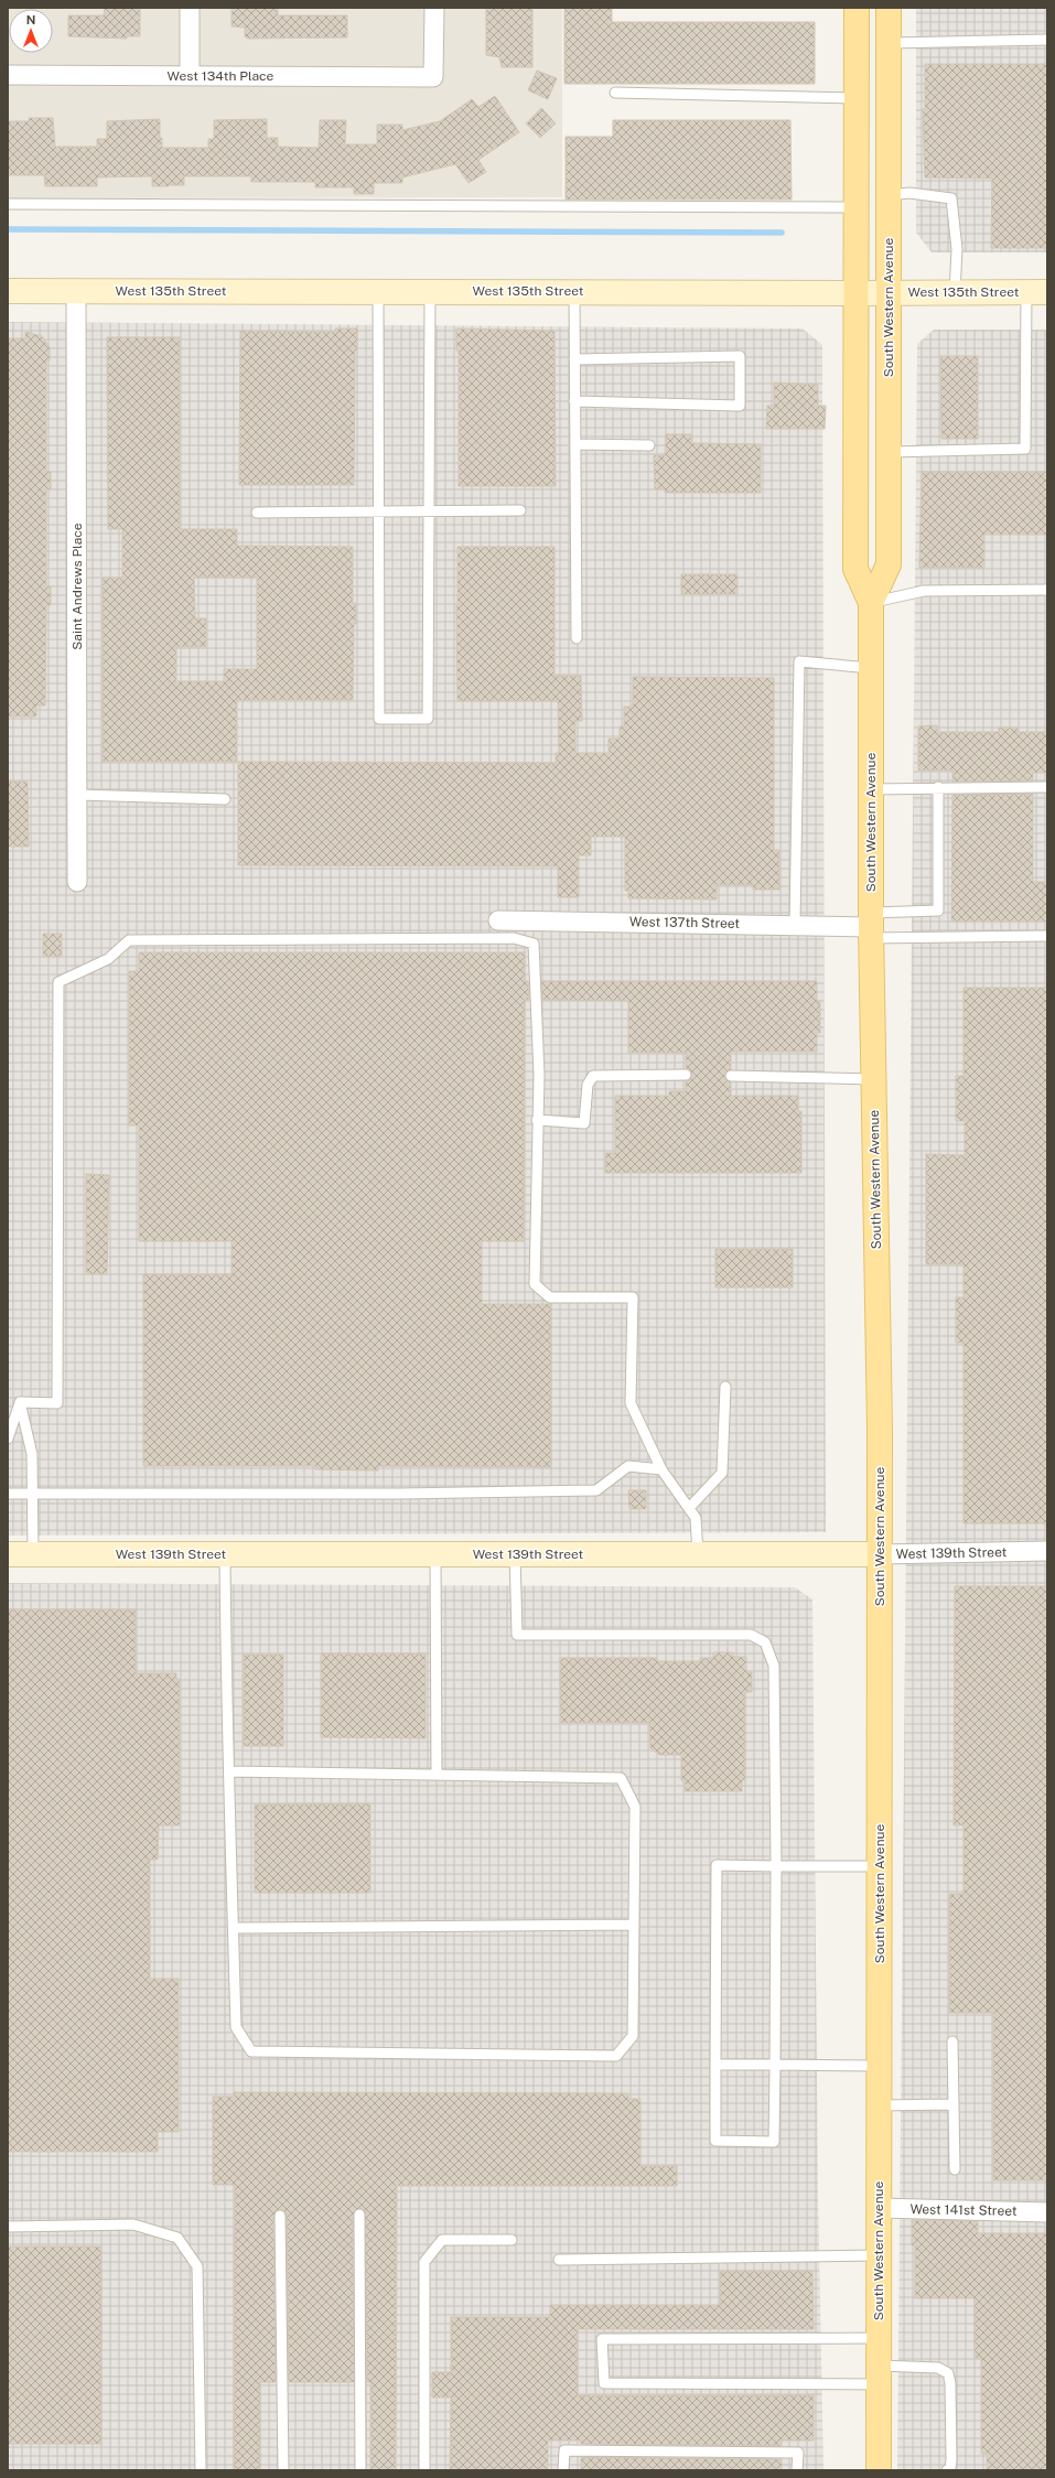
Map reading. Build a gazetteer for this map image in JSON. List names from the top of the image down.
{
  "streets": {
    "main road": ["South Western Avenue"],
    "street": [
      "West 134th Place",
      "West 135th Street",
      "Saint Andrews Place",
      "West 137th Street",
      "West 139th Street",
      "West 141st Street"
    ]
  },
  "crossings": [
    ["West 135th Street", "South Western Avenue"],
    ["West 135th Street", "Saint Andrews Place"],
    ["South Western Avenue", "West 137th Street"],
    ["South Western Avenue", "West 139th Street"],
    ["South Western Avenue", "West 141st Street"]
  ],
  "north": "top"
}
